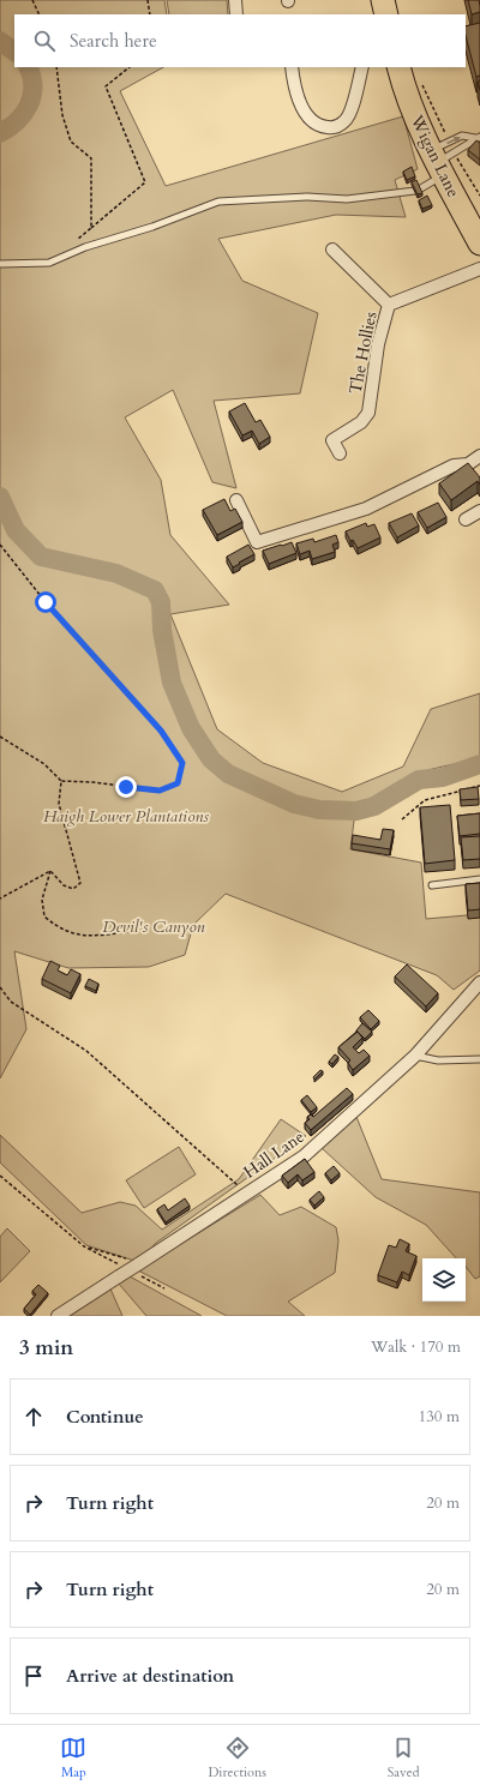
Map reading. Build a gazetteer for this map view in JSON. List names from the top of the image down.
{
  "streets": {
    "highway": ["Wigan Lane"],
    "street": ["The Hollies", "Hall Lane"]
  },
  "parks": ["Haigh Lower Plantations", "Devil's Canyon"],
  "page": {
    "search": "Search here",
    "heading": ["3 min", "Walk · 170 m"],
    "list": [
      ["Continue", "130 m"],
      ["Turn right", "20 m"],
      ["Turn right", "20 m"],
      "Arrive at destination"
    ],
    "nav": ["Map", "Directions", "Saved"]
  }
}
